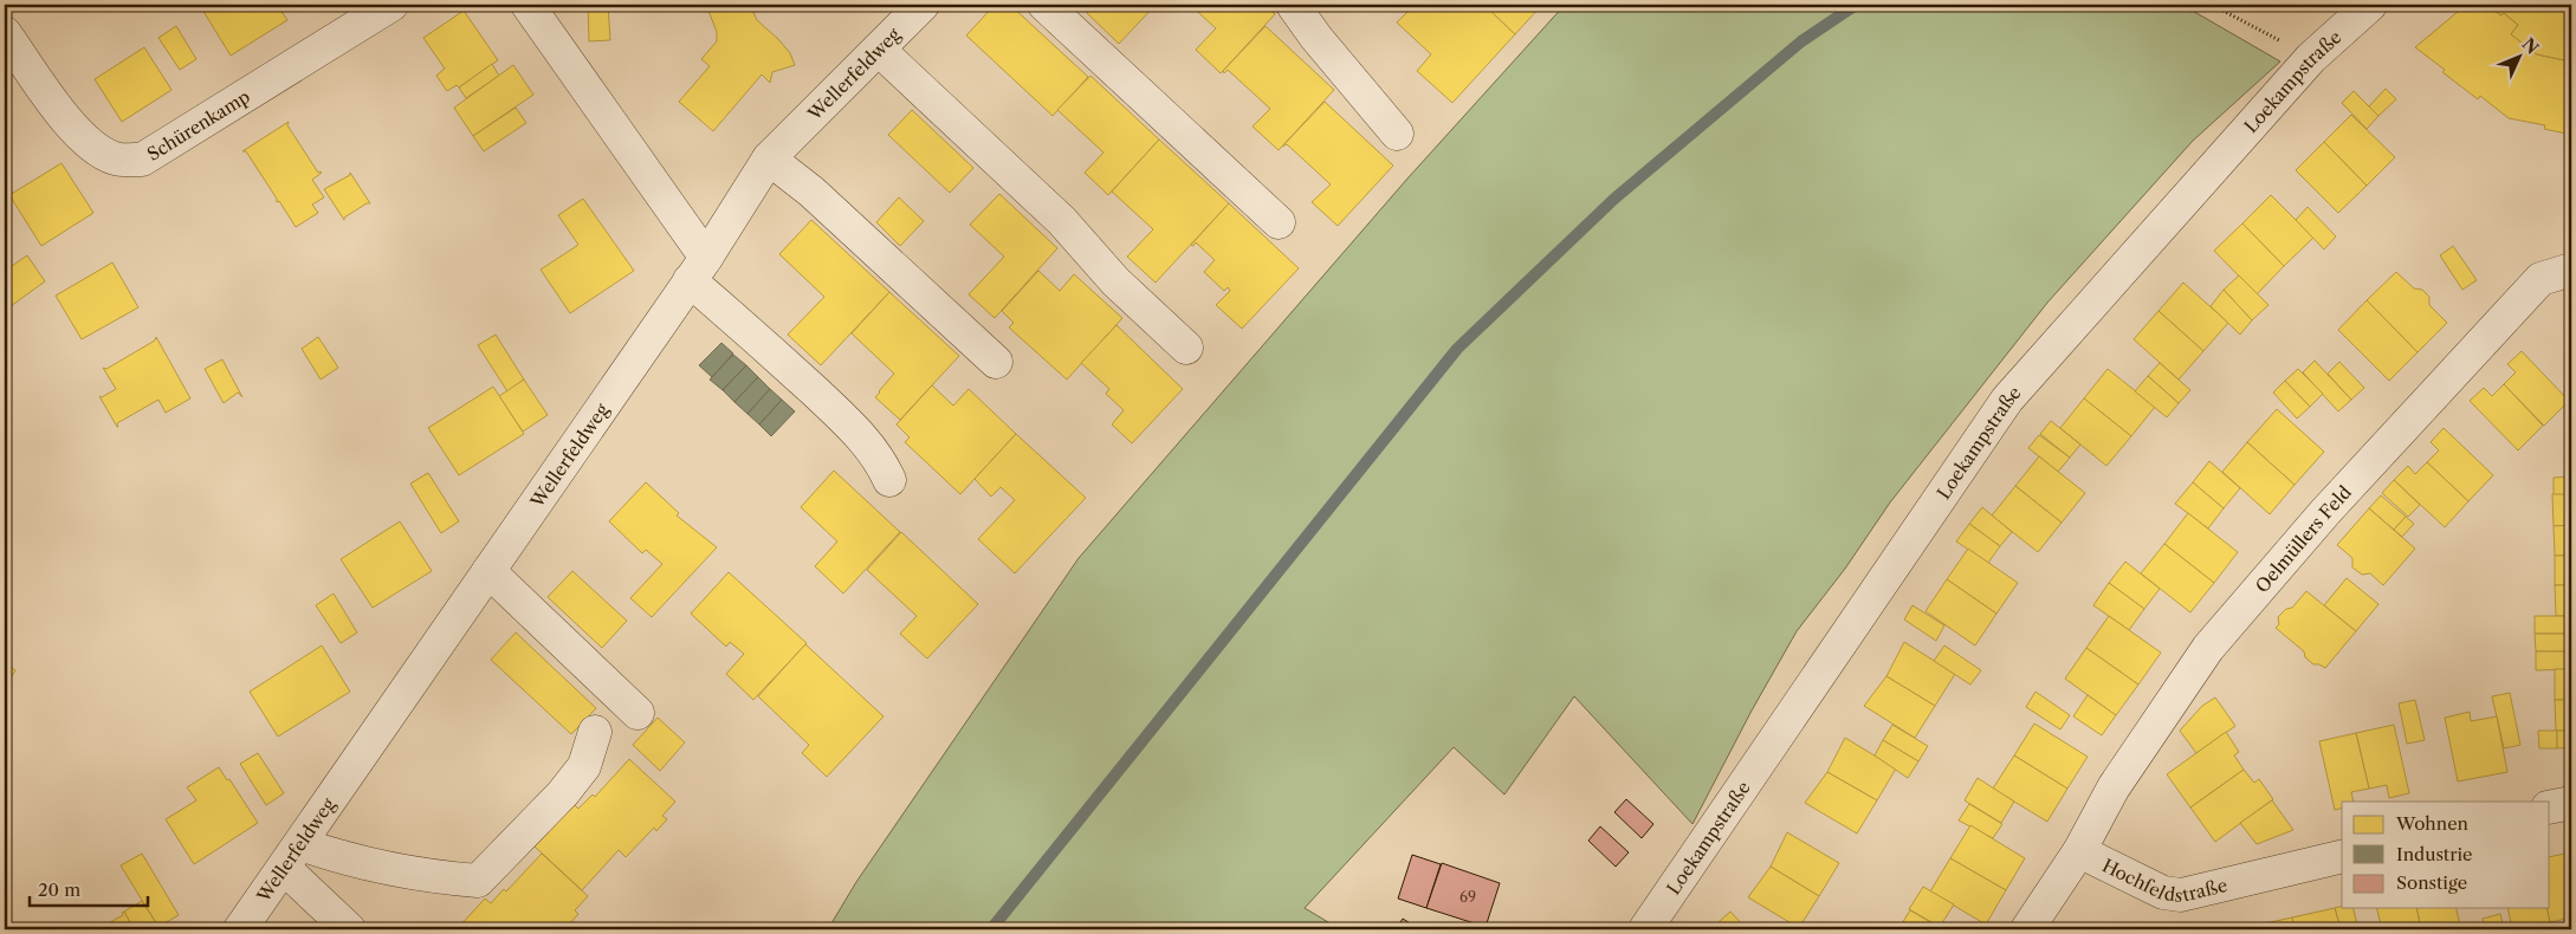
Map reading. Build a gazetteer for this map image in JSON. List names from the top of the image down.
{
  "streets": {
    "street": [
      "Wellerfeldweg",
      "Loekampstraße",
      "Schürenkamp",
      "Oelmüllers Feld",
      "Hochfeldstraße"
    ]
  },
  "crossings": [
    ["Oelmüllers Feld", "Hochfeldstraße"]
  ],
  "house_numbers": ["69"],
  "legend": ["Wohnen", "Industrie", "Sonstige"],
  "scale_bar": "20 m",
  "north": "top right"
}
